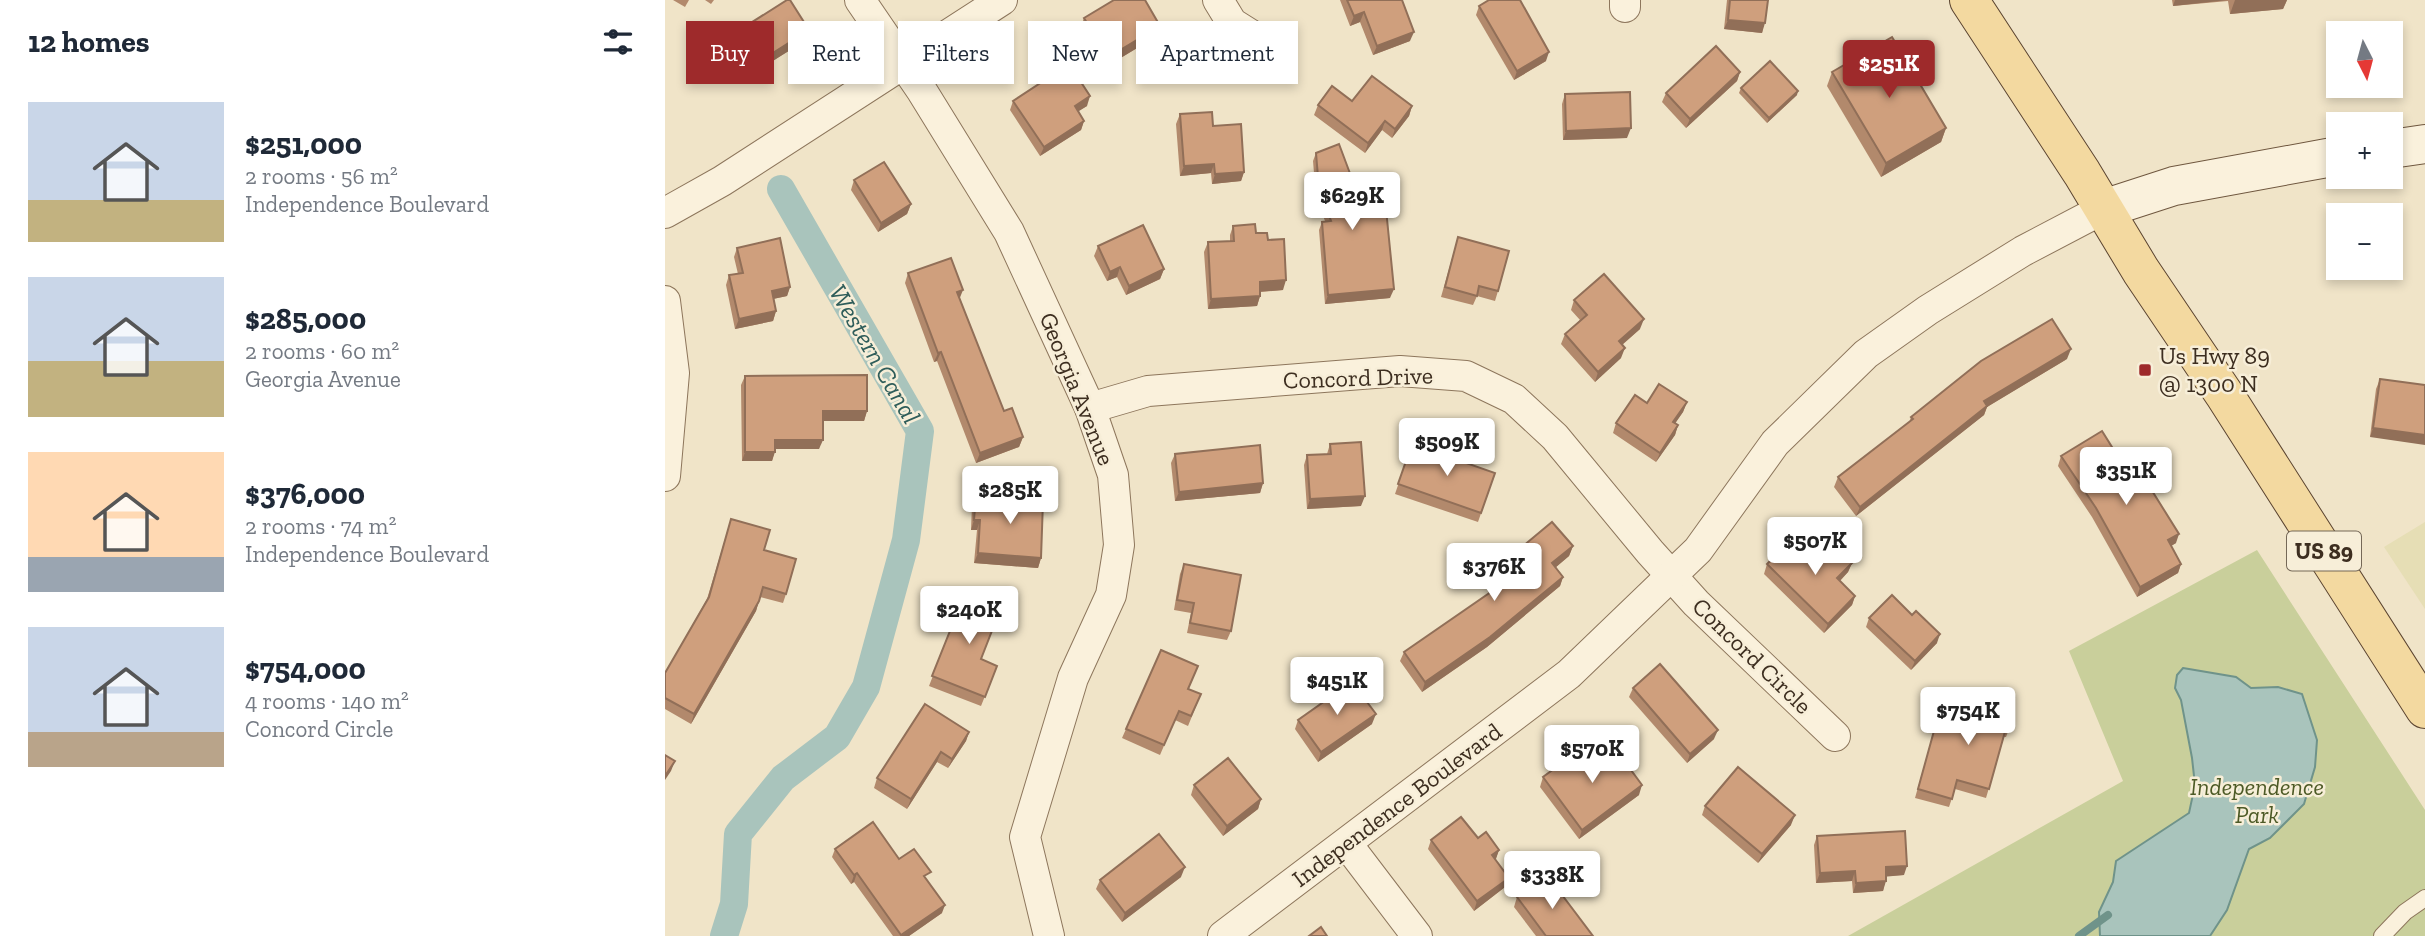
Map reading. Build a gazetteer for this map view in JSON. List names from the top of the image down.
{
  "streets": {
    "main road": ["US 89"],
    "street": [
      "Concord Drive",
      "Georgia Avenue",
      "Concord Circle",
      "Independence Boulevard"
    ]
  },
  "crossings": [
    ["Concord Drive", "Georgia Avenue"],
    ["Concord Drive", "Concord Circle"],
    ["Concord Drive", "Independence Boulevard"],
    ["US 89", "Independence Boulevard"],
    ["Concord Circle", "Independence Boulevard"]
  ],
  "water": ["Western Canal"],
  "parks": ["Independence Park"],
  "places": {
    "transit": ["Us Hwy 89 @ 1300 N"]
  },
  "north": "bottom",
  "page": {
    "heading": "12 homes",
    "map_buttons": ["+", "−"],
    "chip": [
      "Buy",
      "Rent",
      "Filters",
      "New",
      "Apartment"
    ],
    "price": [
      "$251K",
      "$629K",
      "$509K",
      "$351K",
      "$285K",
      "$507K",
      "$376K",
      "$240K",
      "$451K",
      "$754K",
      "$570K",
      "$338K"
    ],
    "list": [
      {
        "name": "$251,000",
        "note": "2 rooms · 56 m² · Independence Boulevard"
      },
      {
        "name": "$285,000",
        "note": "2 rooms · 60 m² · Georgia Avenue"
      },
      {
        "name": "$376,000",
        "note": "2 rooms · 74 m² · Independence Boulevard"
      },
      {
        "name": "$754,000",
        "note": "4 rooms · 140 m² · Concord Circle"
      }
    ]
  }
}
